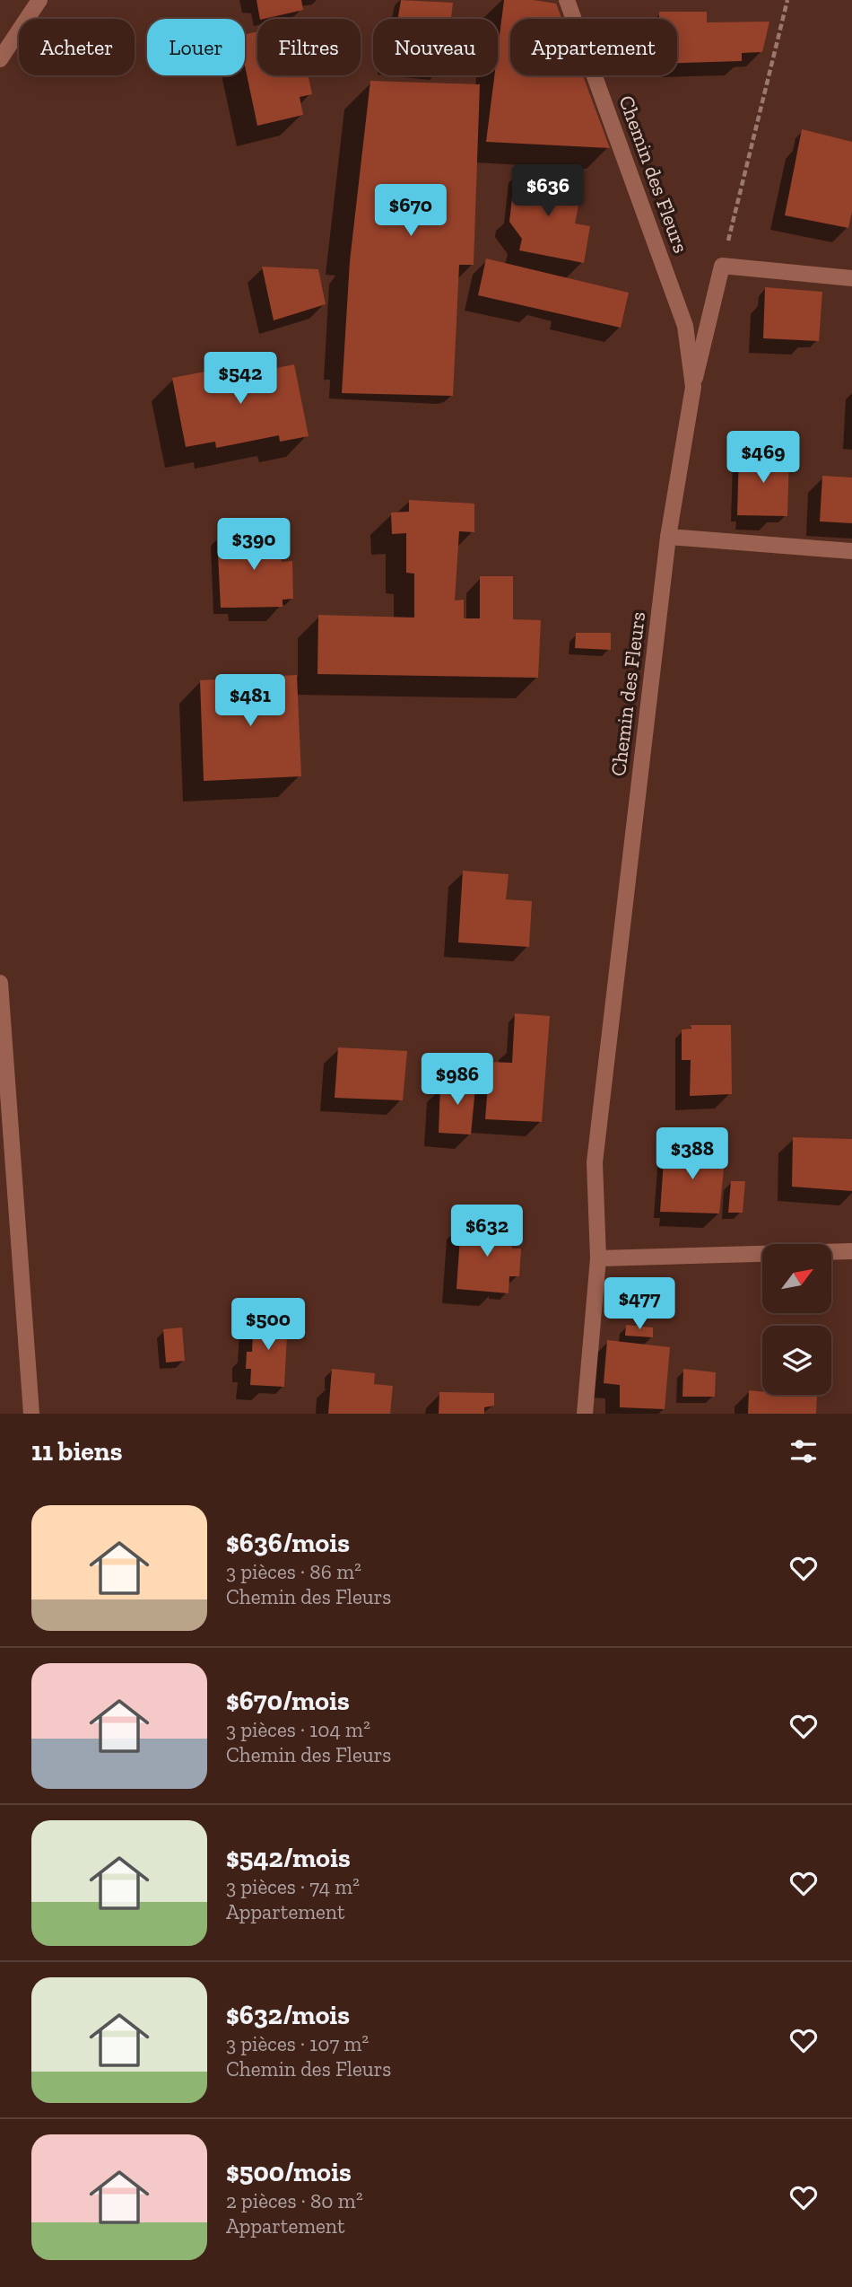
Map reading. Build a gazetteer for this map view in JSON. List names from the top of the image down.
{
  "streets": {
    "street": ["Chemin des Fleurs"]
  },
  "north": "top right",
  "page": {
    "chip": [
      "Acheter",
      "Louer",
      "Filtres",
      "Nouveau",
      "Appartement"
    ],
    "price": [
      "$636",
      "$670",
      "$542",
      "$469",
      "$390",
      "$481",
      "$986",
      "$388",
      "$632",
      "$477",
      "$500"
    ],
    "heading": "11 biens",
    "list": [
      {
        "name": "$636/mois",
        "note": "3 pièces · 86 m² · Chemin des Fleurs"
      },
      {
        "name": "$670/mois",
        "note": "3 pièces · 104 m² · Chemin des Fleurs"
      },
      {
        "name": "$542/mois",
        "note": "3 pièces · 74 m² · Appartement"
      },
      {
        "name": "$632/mois",
        "note": "3 pièces · 107 m² · Chemin des Fleurs"
      },
      {
        "name": "$500/mois",
        "note": "2 pièces · 80 m² · Appartement"
      }
    ]
  }
}
